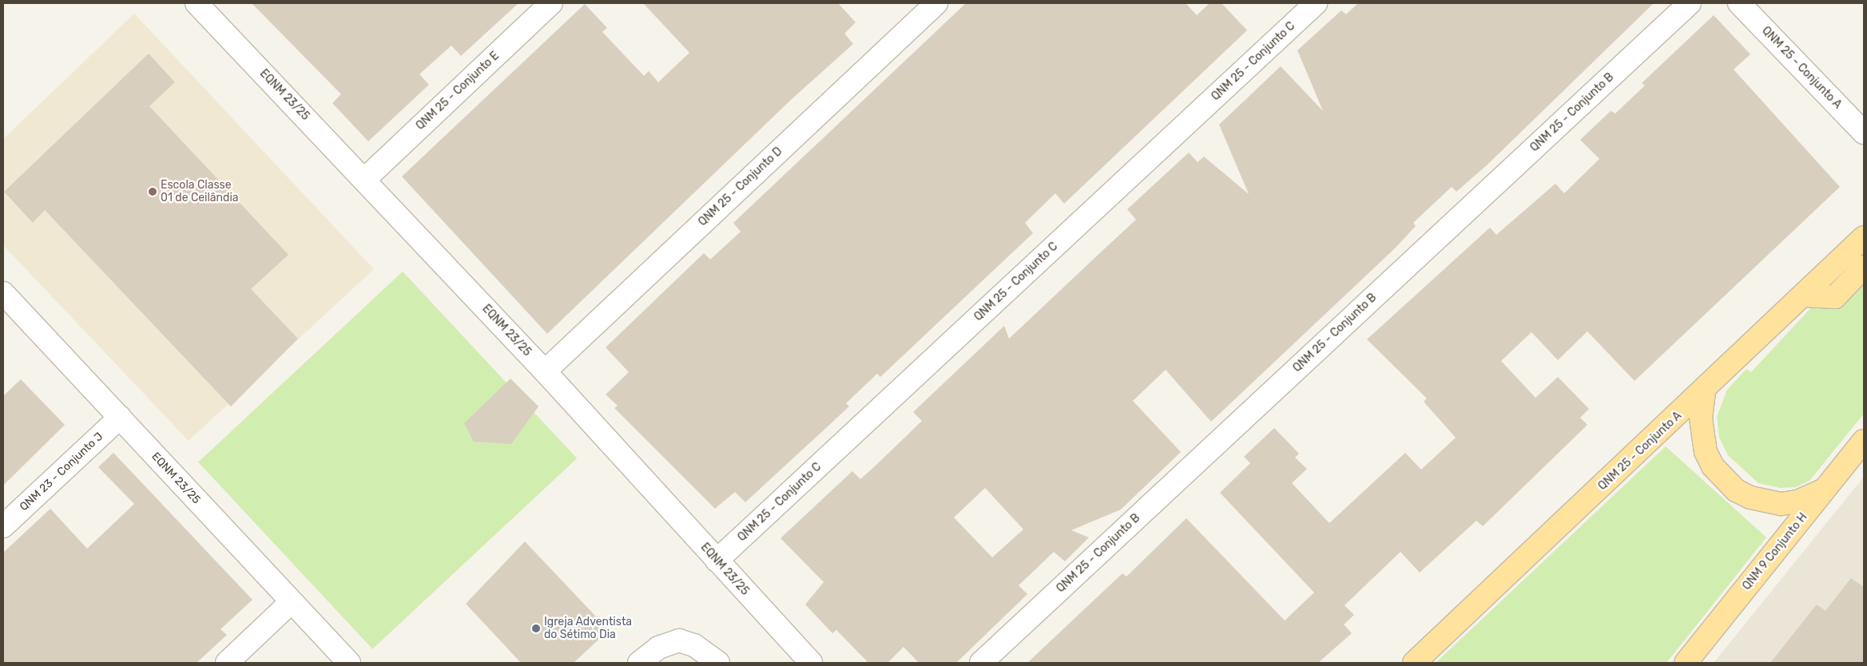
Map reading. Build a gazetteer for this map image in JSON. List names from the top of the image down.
{
  "streets": {
    "main road": ["QNM 25 - Conjunto A", "QNM 9 Conjunto H"],
    "street": [
      "QNM 25 - Conjunto C",
      "QNM 25 - Conjunto E",
      "EQNM 23/25",
      "QNM 25 - Conjunto B",
      "QNM 25 - Conjunto D",
      "QNM 23 - Conjunto J"
    ]
  },
  "crossings": [
    ["QNM 25 - Conjunto C", "EQNM 23/25"],
    ["QNM 25 - Conjunto E", "EQNM 23/25"],
    ["EQNM 23/25", "QNM 25 - Conjunto D"],
    ["EQNM 23/25", "QNM 23 - Conjunto J"]
  ],
  "places": ["Escola Classe 01 de Ceilândia", "Igreja Adventista do Sétimo Dia"]
}
